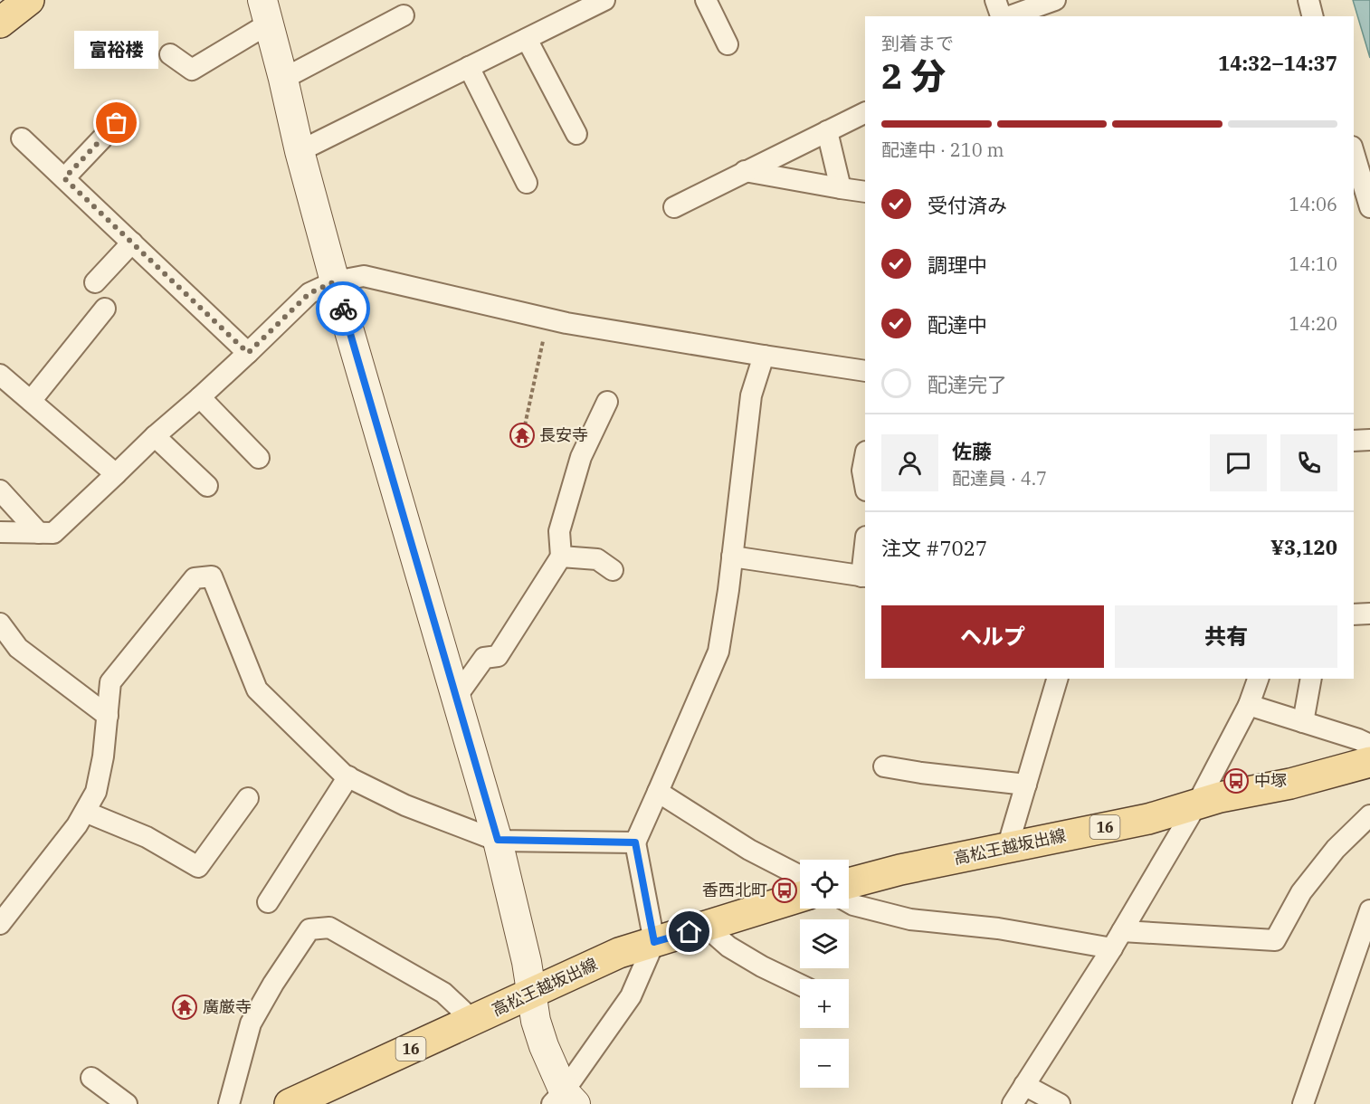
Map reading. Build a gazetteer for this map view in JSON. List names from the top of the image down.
{
  "streets": {
    "main road": ["16", "高松王越坂出線"]
  },
  "places": {
    "other": ["富裕楼"],
    "temple": ["長安寺", "廣厳寺"],
    "bus stop": ["中塚", "香西北町"]
  },
  "page": {
    "heading": ["2 分", "到着まで", "14:32–14:37"],
    "panel": [
      "佐藤",
      "配達員 · 4.7",
      "注文 #7027",
      "¥3,120"
    ],
    "bubble": "富裕楼",
    "bar": "配達中 · 210 m",
    "list": [
      ["受付済み", "14:06"],
      ["調理中", "14:10"],
      ["配達中", "14:20"],
      "配達完了"
    ],
    "buttons": ["ヘルプ", "共有"],
    "map_buttons": ["+", "−"]
  }
}
